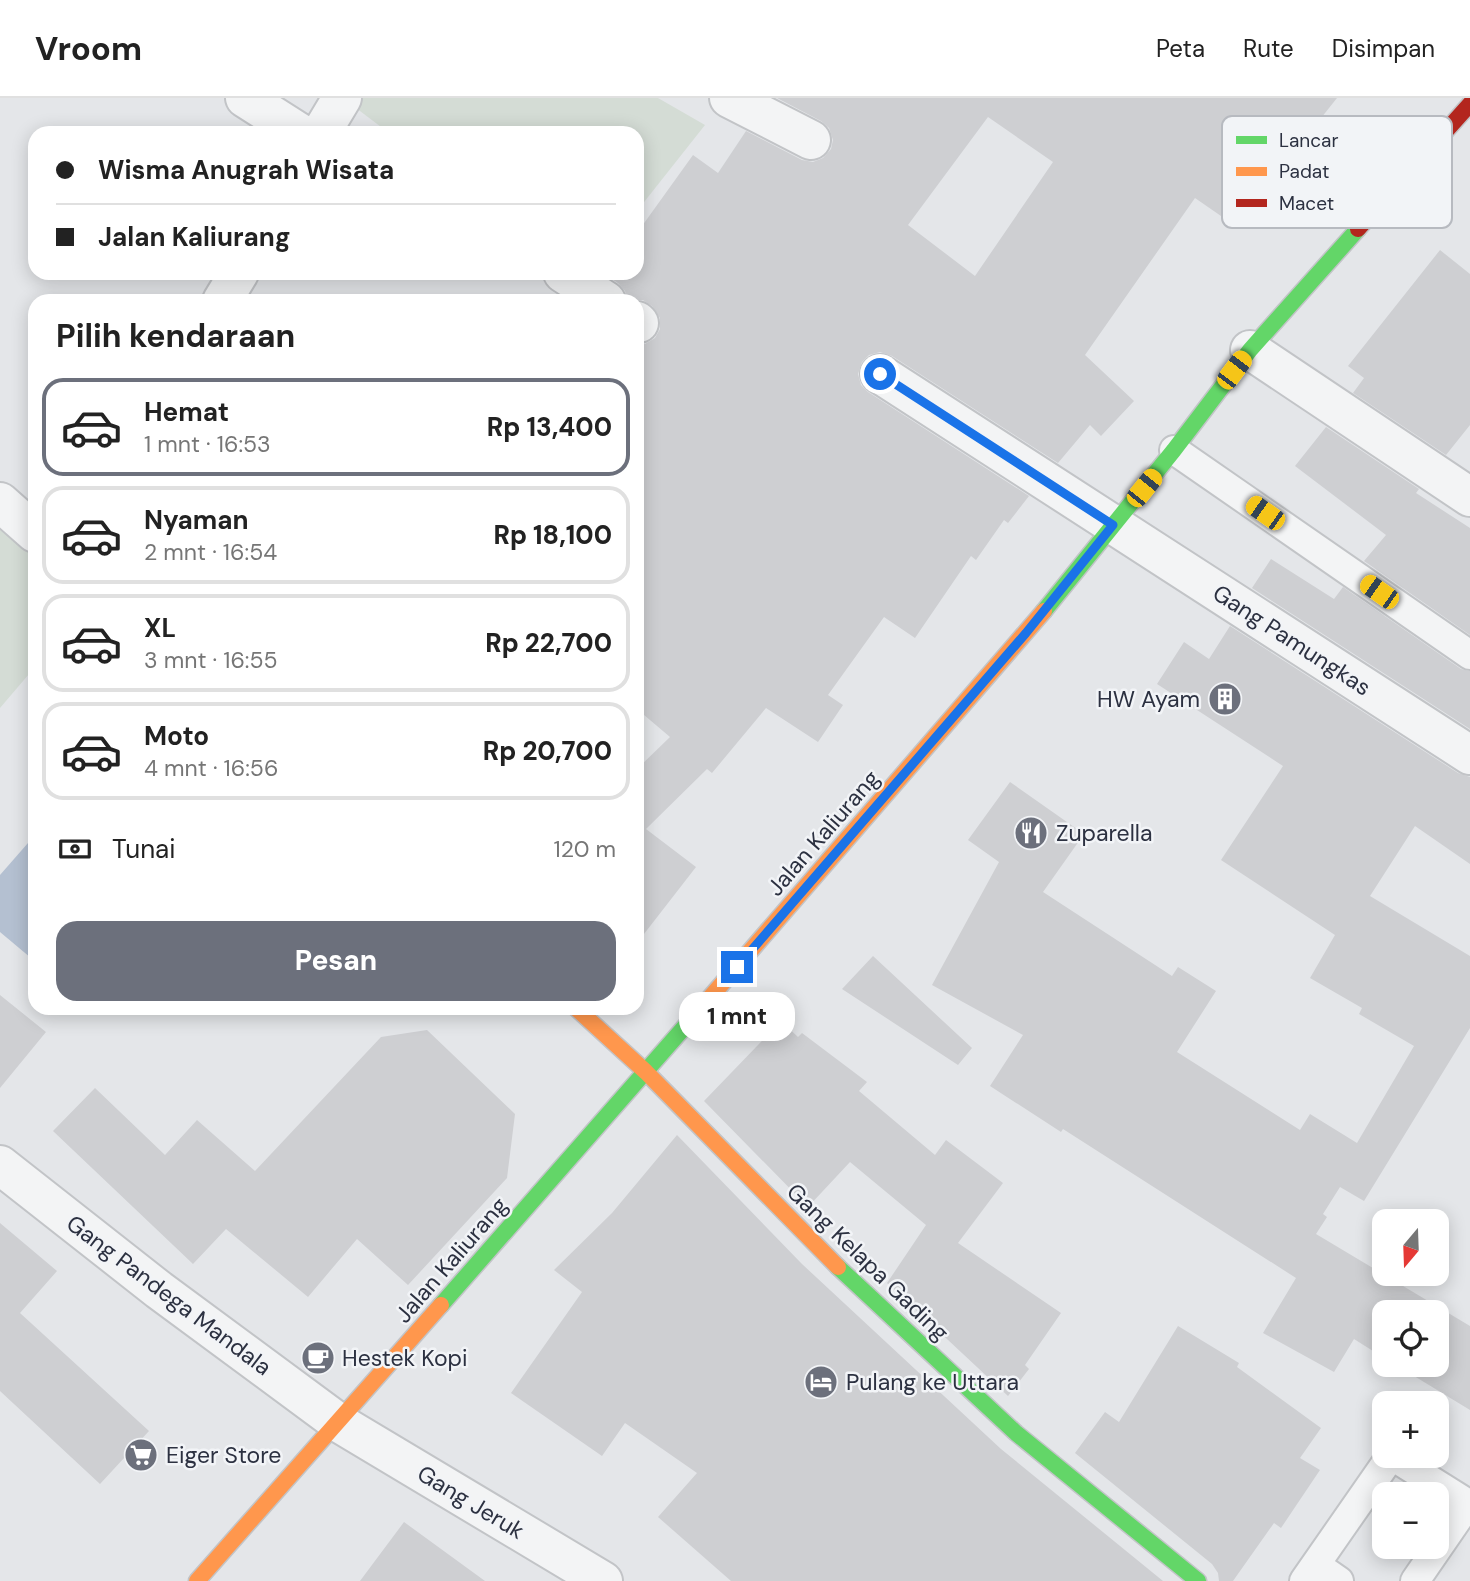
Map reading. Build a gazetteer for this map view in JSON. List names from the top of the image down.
{
  "streets": {
    "main road": ["Jalan Kaliurang", "Gang Kelapa Gading"],
    "street": ["Gang Pamungkas", "Gang Pandega Mandala", "Gang Jeruk"]
  },
  "crossings": [
    ["Gang Pamungkas", "Jalan Kaliurang"],
    ["Jalan Kaliurang", "Gang Kelapa Gading"],
    ["Jalan Kaliurang", "Gang Pandega Mandala"],
    ["Jalan Kaliurang", "Gang Jeruk"],
    ["Gang Pandega Mandala", "Gang Jeruk"]
  ],
  "places": {
    "building": ["HW Ayam"],
    "restaurant": ["Zuparella"],
    "cafe": ["Hestek Kopi"],
    "hotel": ["Pulang ke Uttara"],
    "supermarket": ["Eiger Store"]
  },
  "legend": ["Lancar", "Padat", "Macet"],
  "north": "bottom",
  "page": {
    "header": "Vroom",
    "nav": ["Peta", "Rute", "Disimpan"],
    "banner": ["Wisma Anugrah Wisata", "Jalan Kaliurang"],
    "heading": "Pilih kendaraan",
    "list": [
      {
        "name": "Hemat",
        "note": "1 mnt · 16:53",
        "value": "Rp 13,400"
      },
      {
        "name": "Nyaman",
        "note": "2 mnt · 16:54",
        "value": "Rp 18,100"
      },
      {
        "name": "XL",
        "note": "3 mnt · 16:55",
        "value": "Rp 22,700"
      },
      {
        "name": "Moto",
        "note": "4 mnt · 16:56",
        "value": "Rp 20,700"
      }
    ],
    "pay": ["Tunai", "120 m"],
    "buttons": "Pesan",
    "bubble": "1 mnt",
    "map_buttons": ["+", "−"]
  }
}
